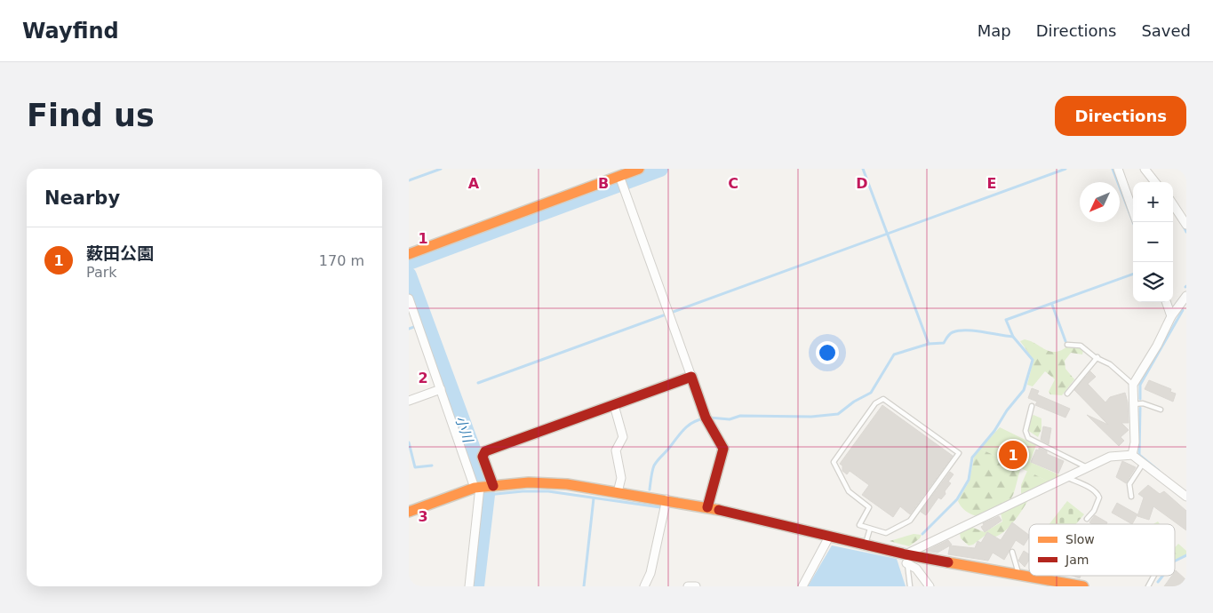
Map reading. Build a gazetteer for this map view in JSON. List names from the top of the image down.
{
  "water": ["小川"],
  "legend": ["Slow", "Jam"],
  "north": "bottom left",
  "page": {
    "header": "Wayfind",
    "nav": ["Map", "Directions", "Saved"],
    "buttons": "Directions",
    "title": "Find us",
    "heading": "Nearby",
    "map_buttons": ["+", "−"],
    "list": [
      {
        "mark": "1",
        "name": "薮田公園",
        "note": "Park",
        "value": "170 m"
      }
    ],
    "pins": "1"
  },
  "grid": {
    "columns": [
      "A",
      "B",
      "C",
      "D",
      "E"
    ],
    "rows": ["1", "2", "3"]
  }
}
